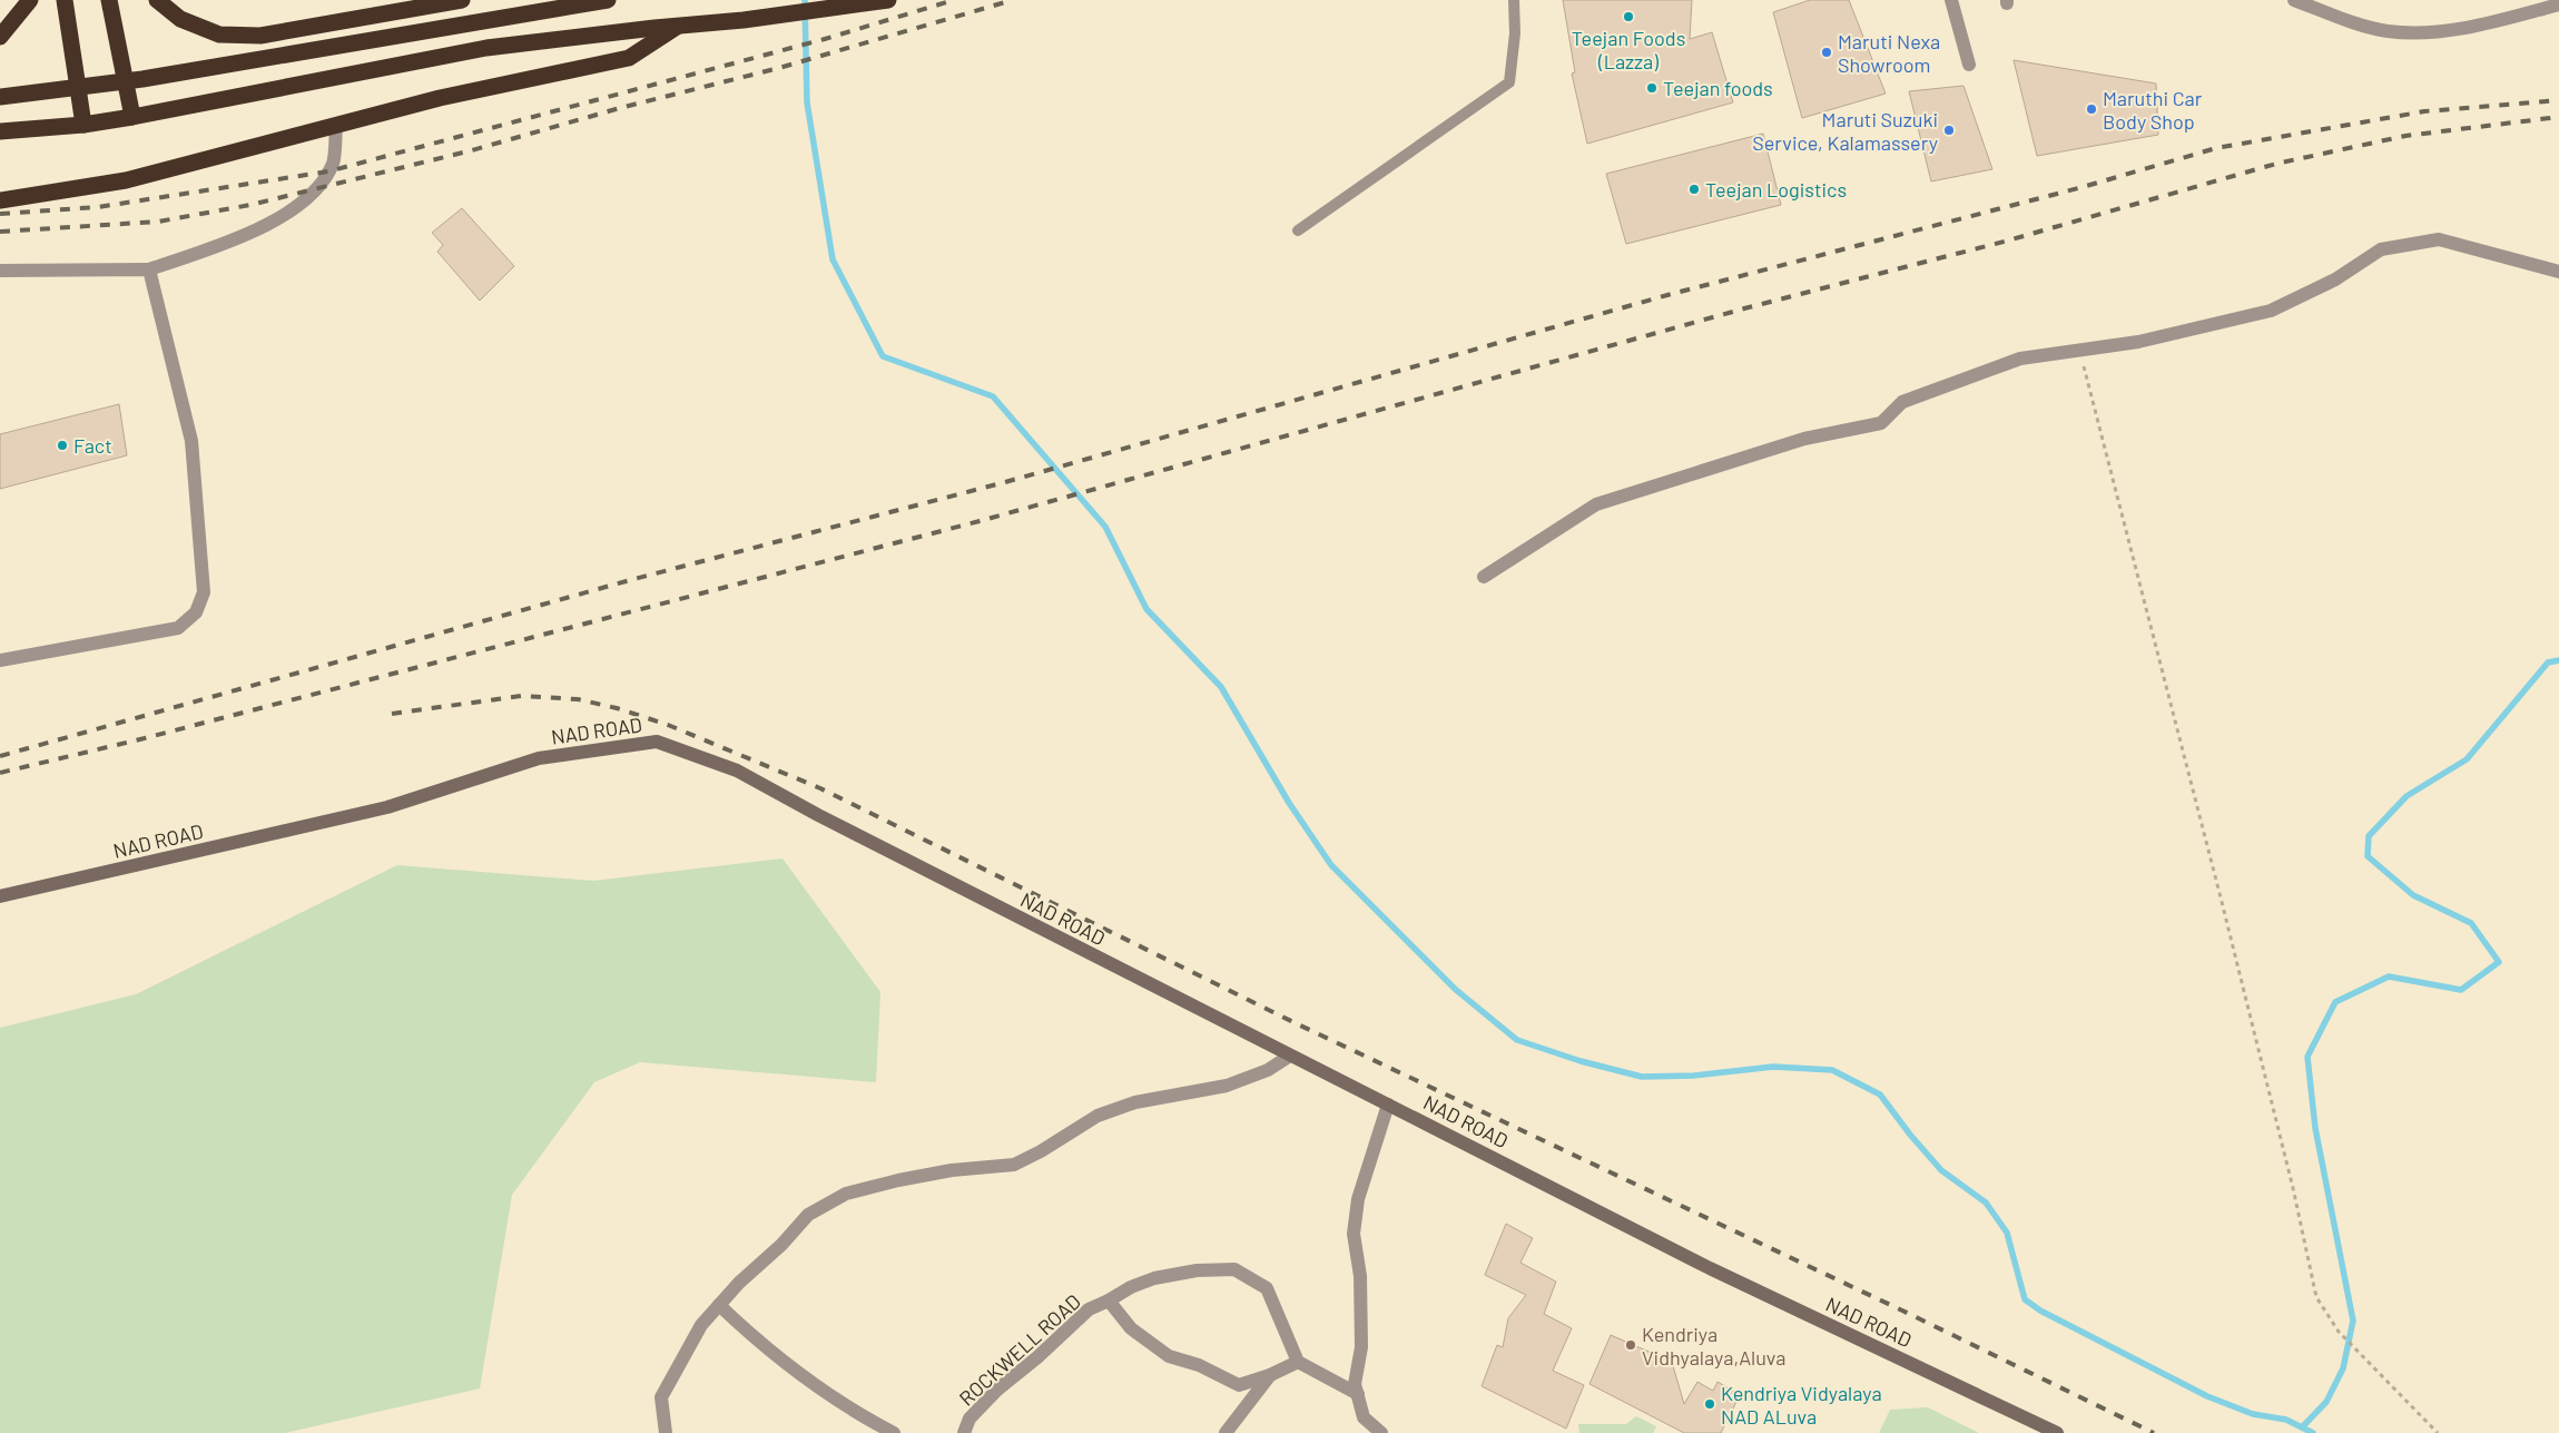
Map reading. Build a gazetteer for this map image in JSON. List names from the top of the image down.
{
  "streets": {
    "street": ["NAD ROAD", "ROCKWELL ROAD"]
  },
  "places": [
    "Teejan Foods (Lazza)",
    "Maruti Nexa Showroom",
    "Teejan foods",
    "Maruthi Car Body Shop",
    "Maruti Suzuki Service, Kalamassery",
    "Teejan Logistics",
    "Fact",
    "Kendriya Vidhyalaya,Aluva",
    "Kendriya Vidyalaya NAD ALuva"
  ]
}
